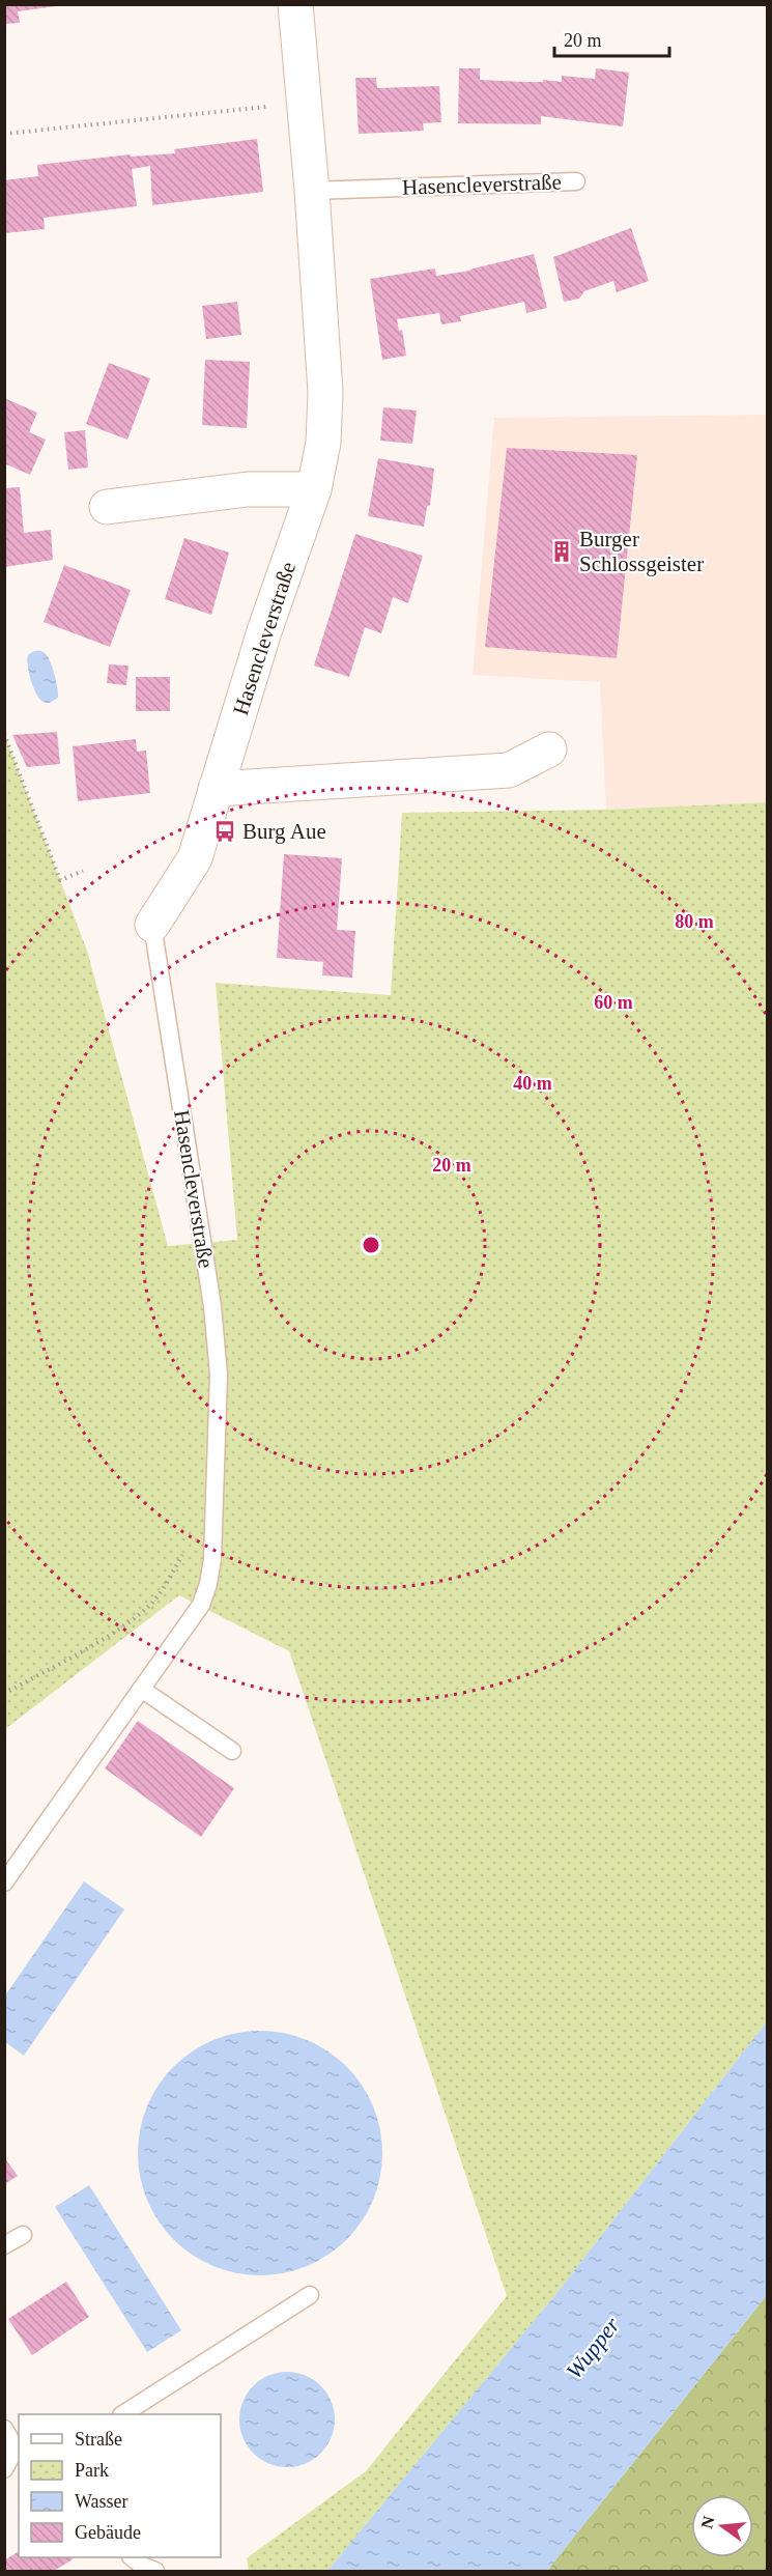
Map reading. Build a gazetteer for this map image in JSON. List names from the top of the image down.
{
  "streets": {
    "street": ["Hasencleverstraße"]
  },
  "water": ["Wupper"],
  "places": {
    "building": ["Burger Schlossgeister"],
    "bus stop": ["Burg Aue"]
  },
  "legend": [
    "Straße",
    "Park",
    "Wasser",
    "Gebäude"
  ],
  "scale_bar": "20 m",
  "north": "left",
  "rings": [
    "80 m",
    "60 m",
    "40 m",
    "20 m"
  ]
}
